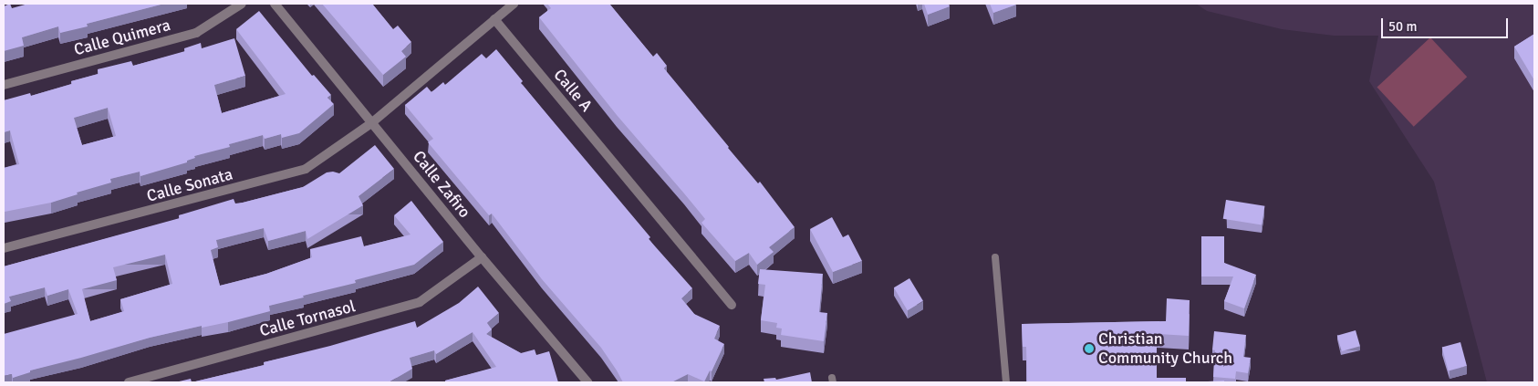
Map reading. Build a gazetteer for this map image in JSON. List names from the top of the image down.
{
  "streets": {
    "street": [
      "Calle Quimera",
      "Calle A",
      "Calle Zafiro",
      "Calle Sonata",
      "Calle Tornasol"
    ]
  },
  "crossings": [
    ["Calle Zafiro", "Calle Sonata"],
    ["Calle Zafiro", "Calle Tornasol"]
  ],
  "places": ["Christian Community Church"],
  "scale_bar": "50 m"
}
